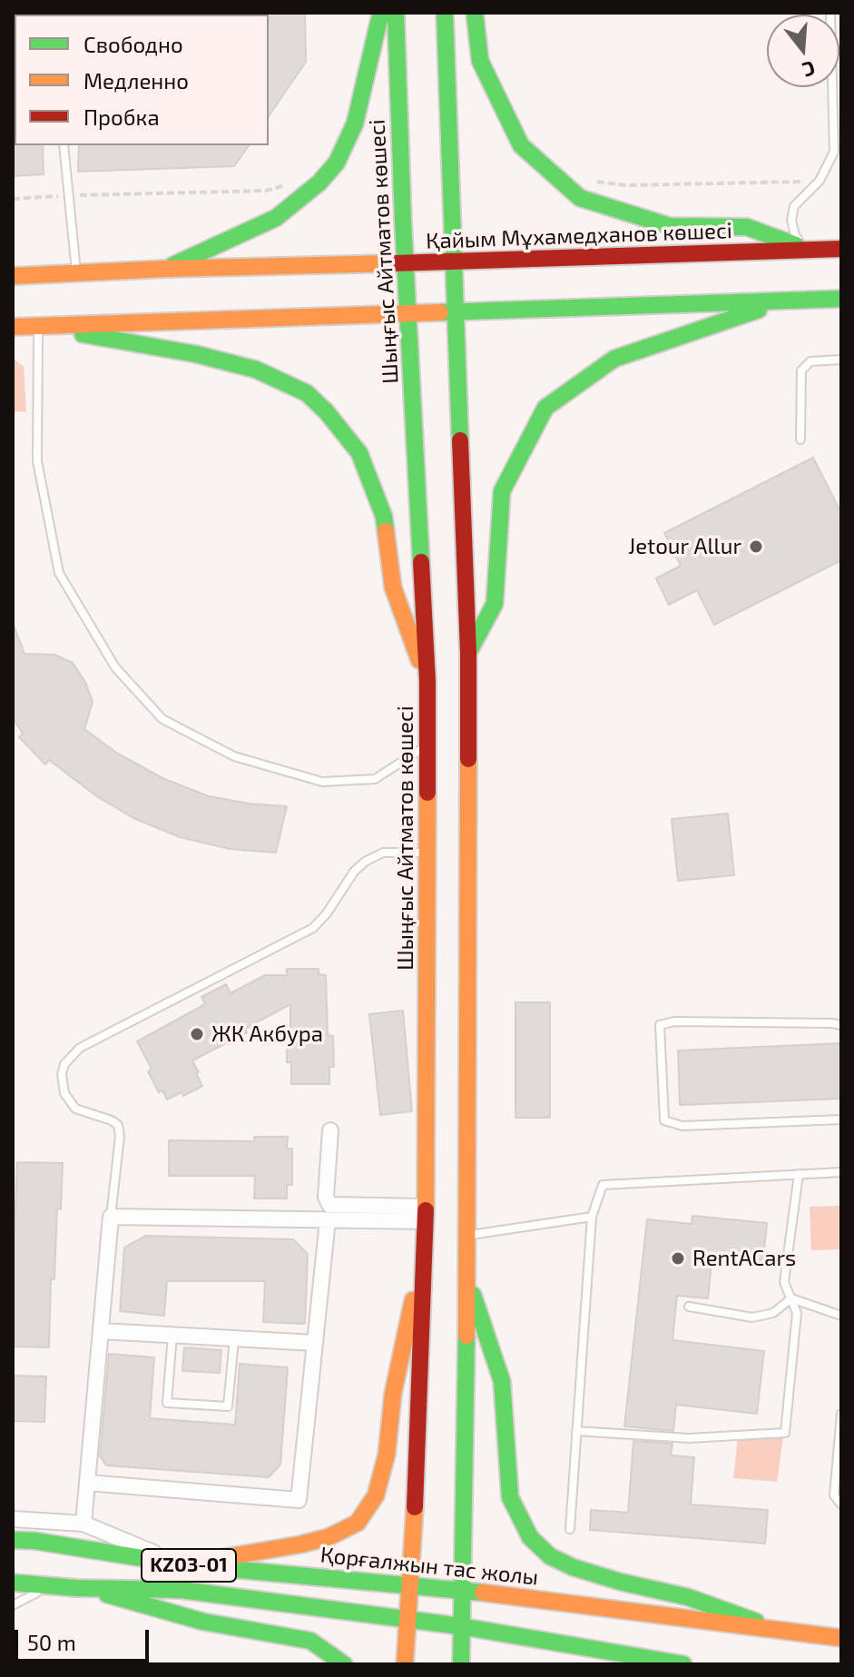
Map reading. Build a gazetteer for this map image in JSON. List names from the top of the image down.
{
  "streets": {
    "main road": [
      "Қайым Мұхамедханов көшесі",
      "Шыңғыс Айтматов көшесі",
      "KZ03-01",
      "Қорғалжын тас жолы"
    ]
  },
  "crossings": [
    ["Қайым Мұхамедханов көшесі", "Шыңғыс Айтматов көшесі"],
    ["Шыңғыс Айтматов көшесі", "KZ03-01"],
    ["Шыңғыс Айтматов көшесі", "Қорғалжын тас жолы"]
  ],
  "places": ["Jetour Allur", "ЖК Акбура", "RentACars"],
  "legend": ["Свободно", "Медленно", "Пробка"],
  "scale_bar": "50 m",
  "north": "bottom"
}
